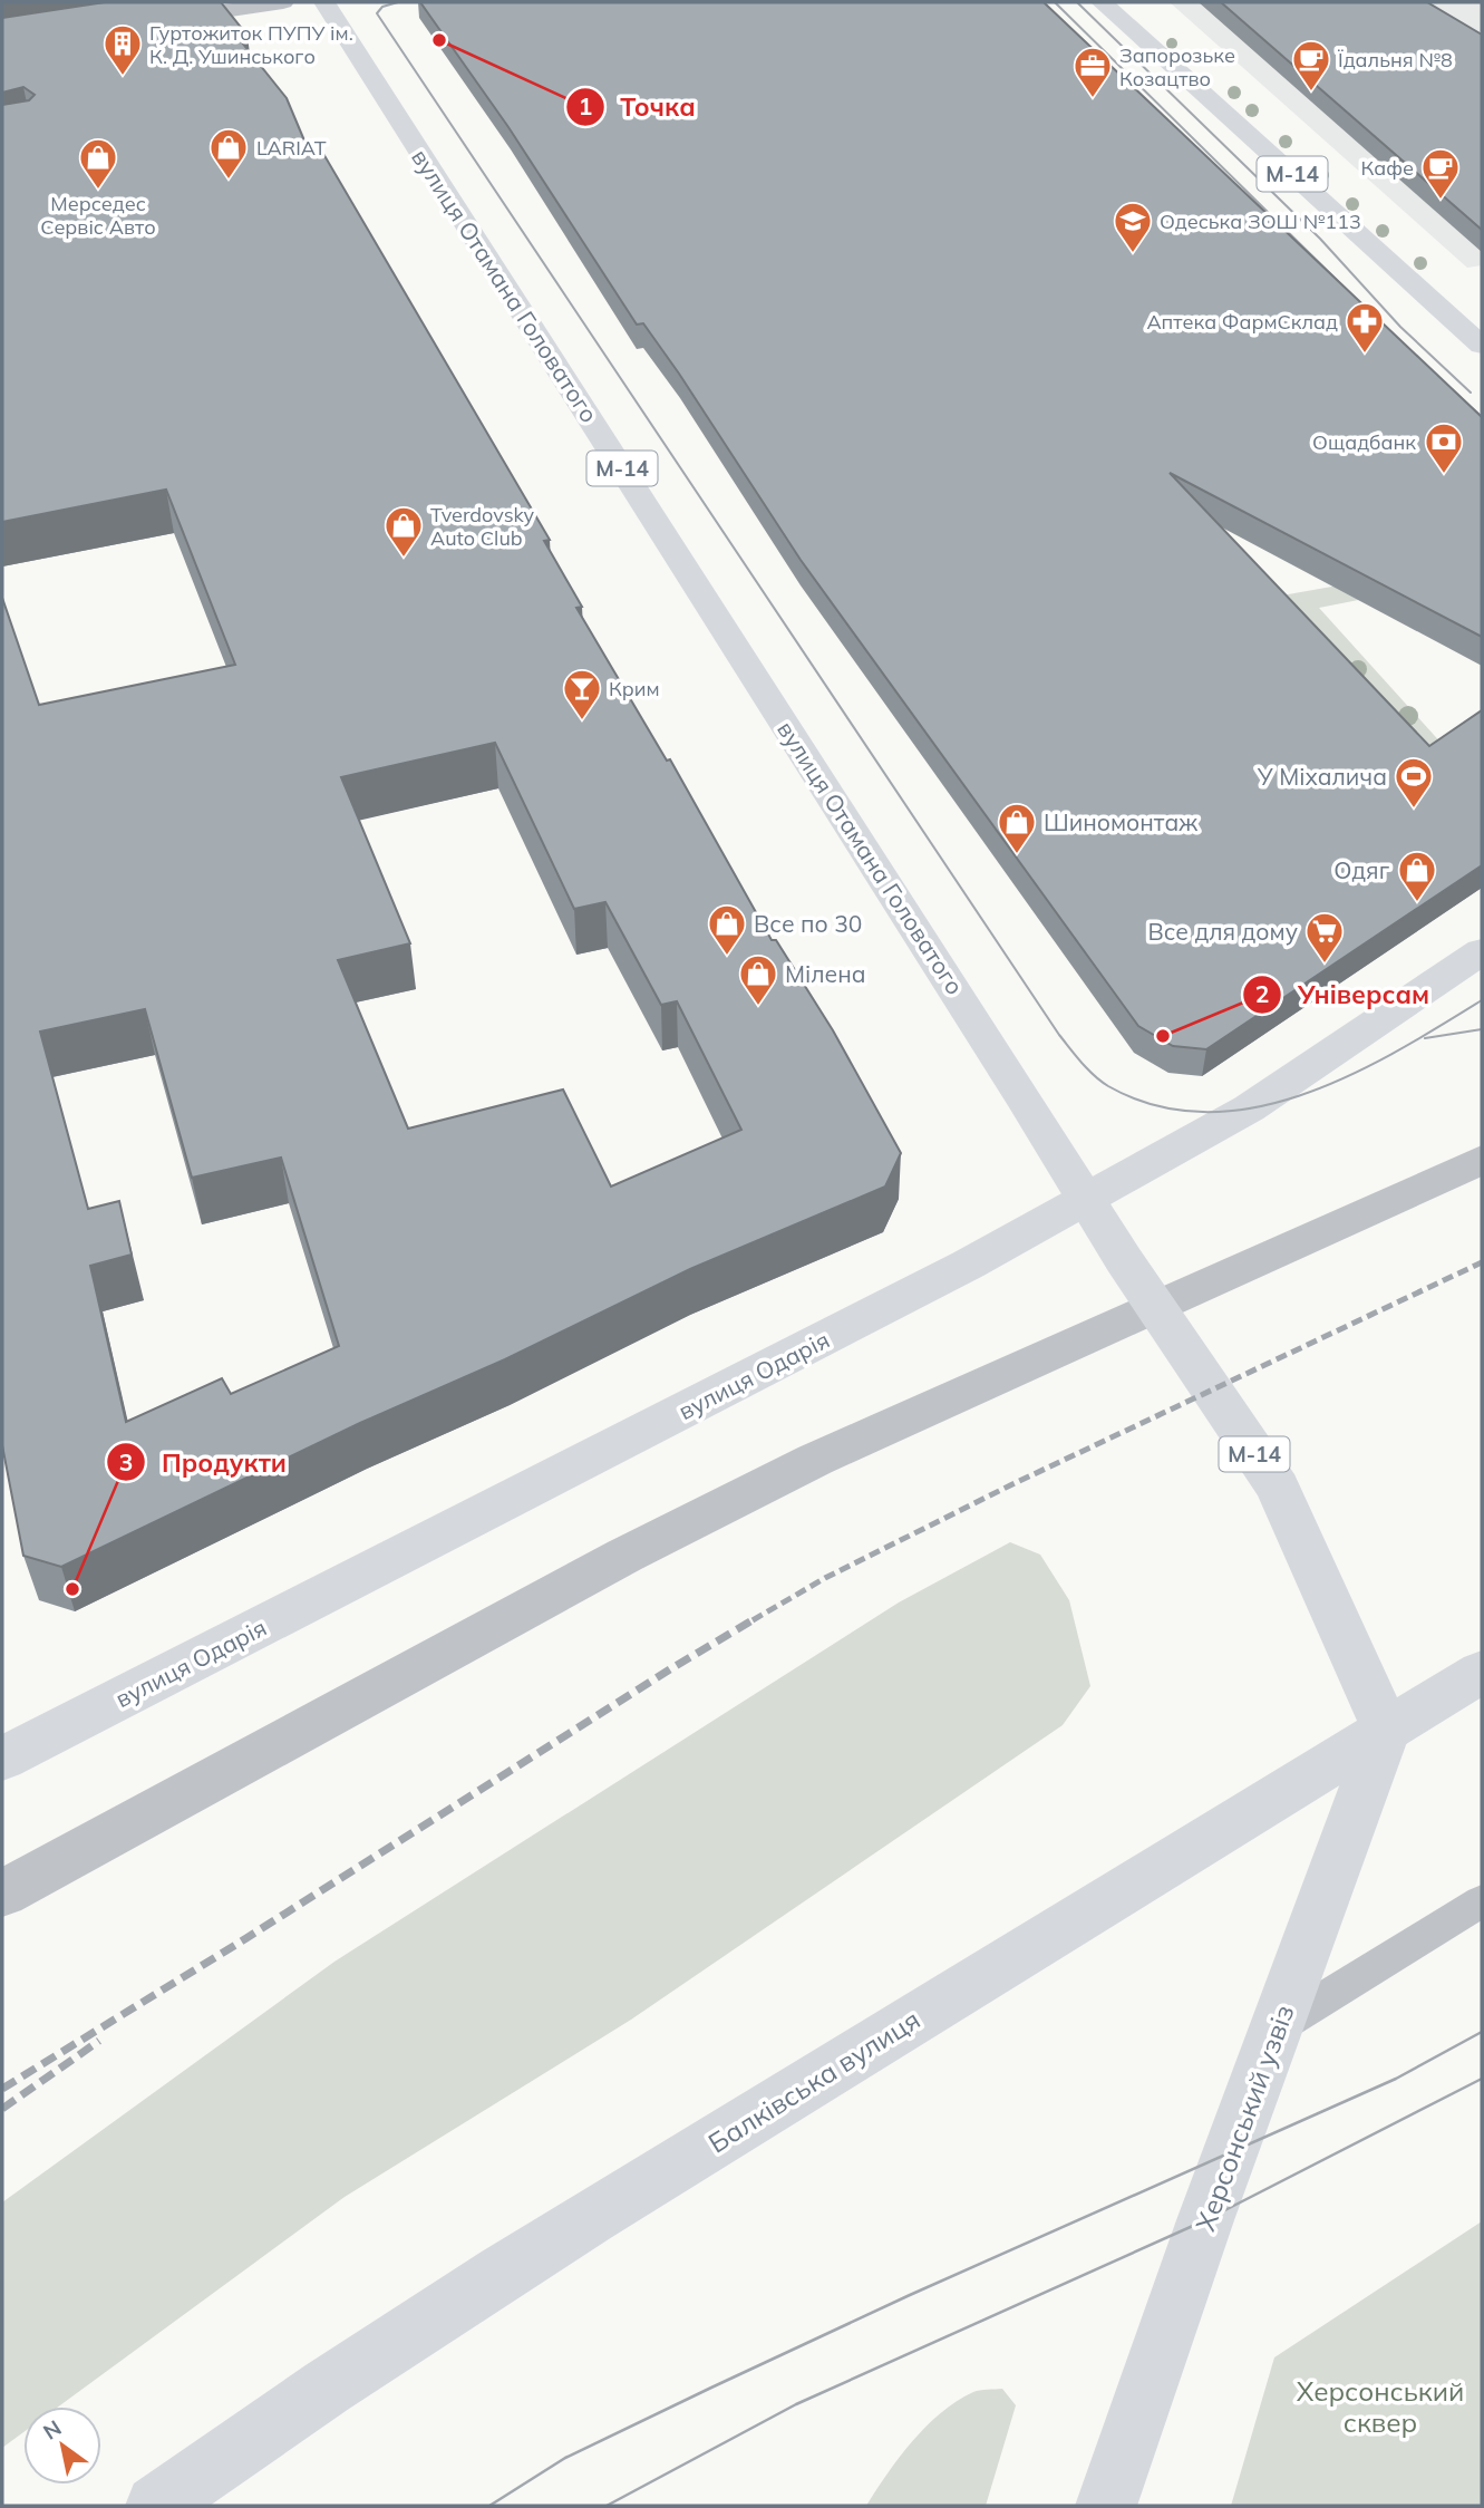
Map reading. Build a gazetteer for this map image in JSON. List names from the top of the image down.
{
  "streets": {
    "main road": [
      "М-14",
      "вулиця Отамана Головатого",
      "вулиця Одарія",
      "Балківська вулиця",
      "Херсонський узвіз"
    ]
  },
  "crossings": [
    ["вулиця Отамана Головатого", "вулиця Одарія"],
    ["вулиця Отамана Головатого", "Балківська вулиця"],
    ["вулиця Отамана Головатого", "Херсонський узвіз"],
    ["Балківська вулиця", "Херсонський узвіз"]
  ],
  "parks": ["Херсонський сквер"],
  "places": {
    "other": ["Точка", "Унiверсам", "Продукти"],
    "building": ["Гуртожиток ПУПУ ім. К. Д. Ушинського"],
    "cafe": ["Їдальня №8", "Кафе"],
    "office": ["Запорозьке Козацтво"],
    "shop": [
      "LARIAT",
      "Мерседес Сервіс Авто",
      "Tverdovsky Auto Club",
      "Шиномонтаж",
      "Одяг",
      "Все по 30",
      "Мілена"
    ],
    "school or university": ["Одеська ЗОШ №113"],
    "pharmacy": ["Аптека ФармСклад"],
    "bank": ["Ощадбанк"],
    "bar": ["Крим"],
    "sports": ["У Міхалича"],
    "supermarket": ["Все для дому"]
  },
  "north": "top left"
}
